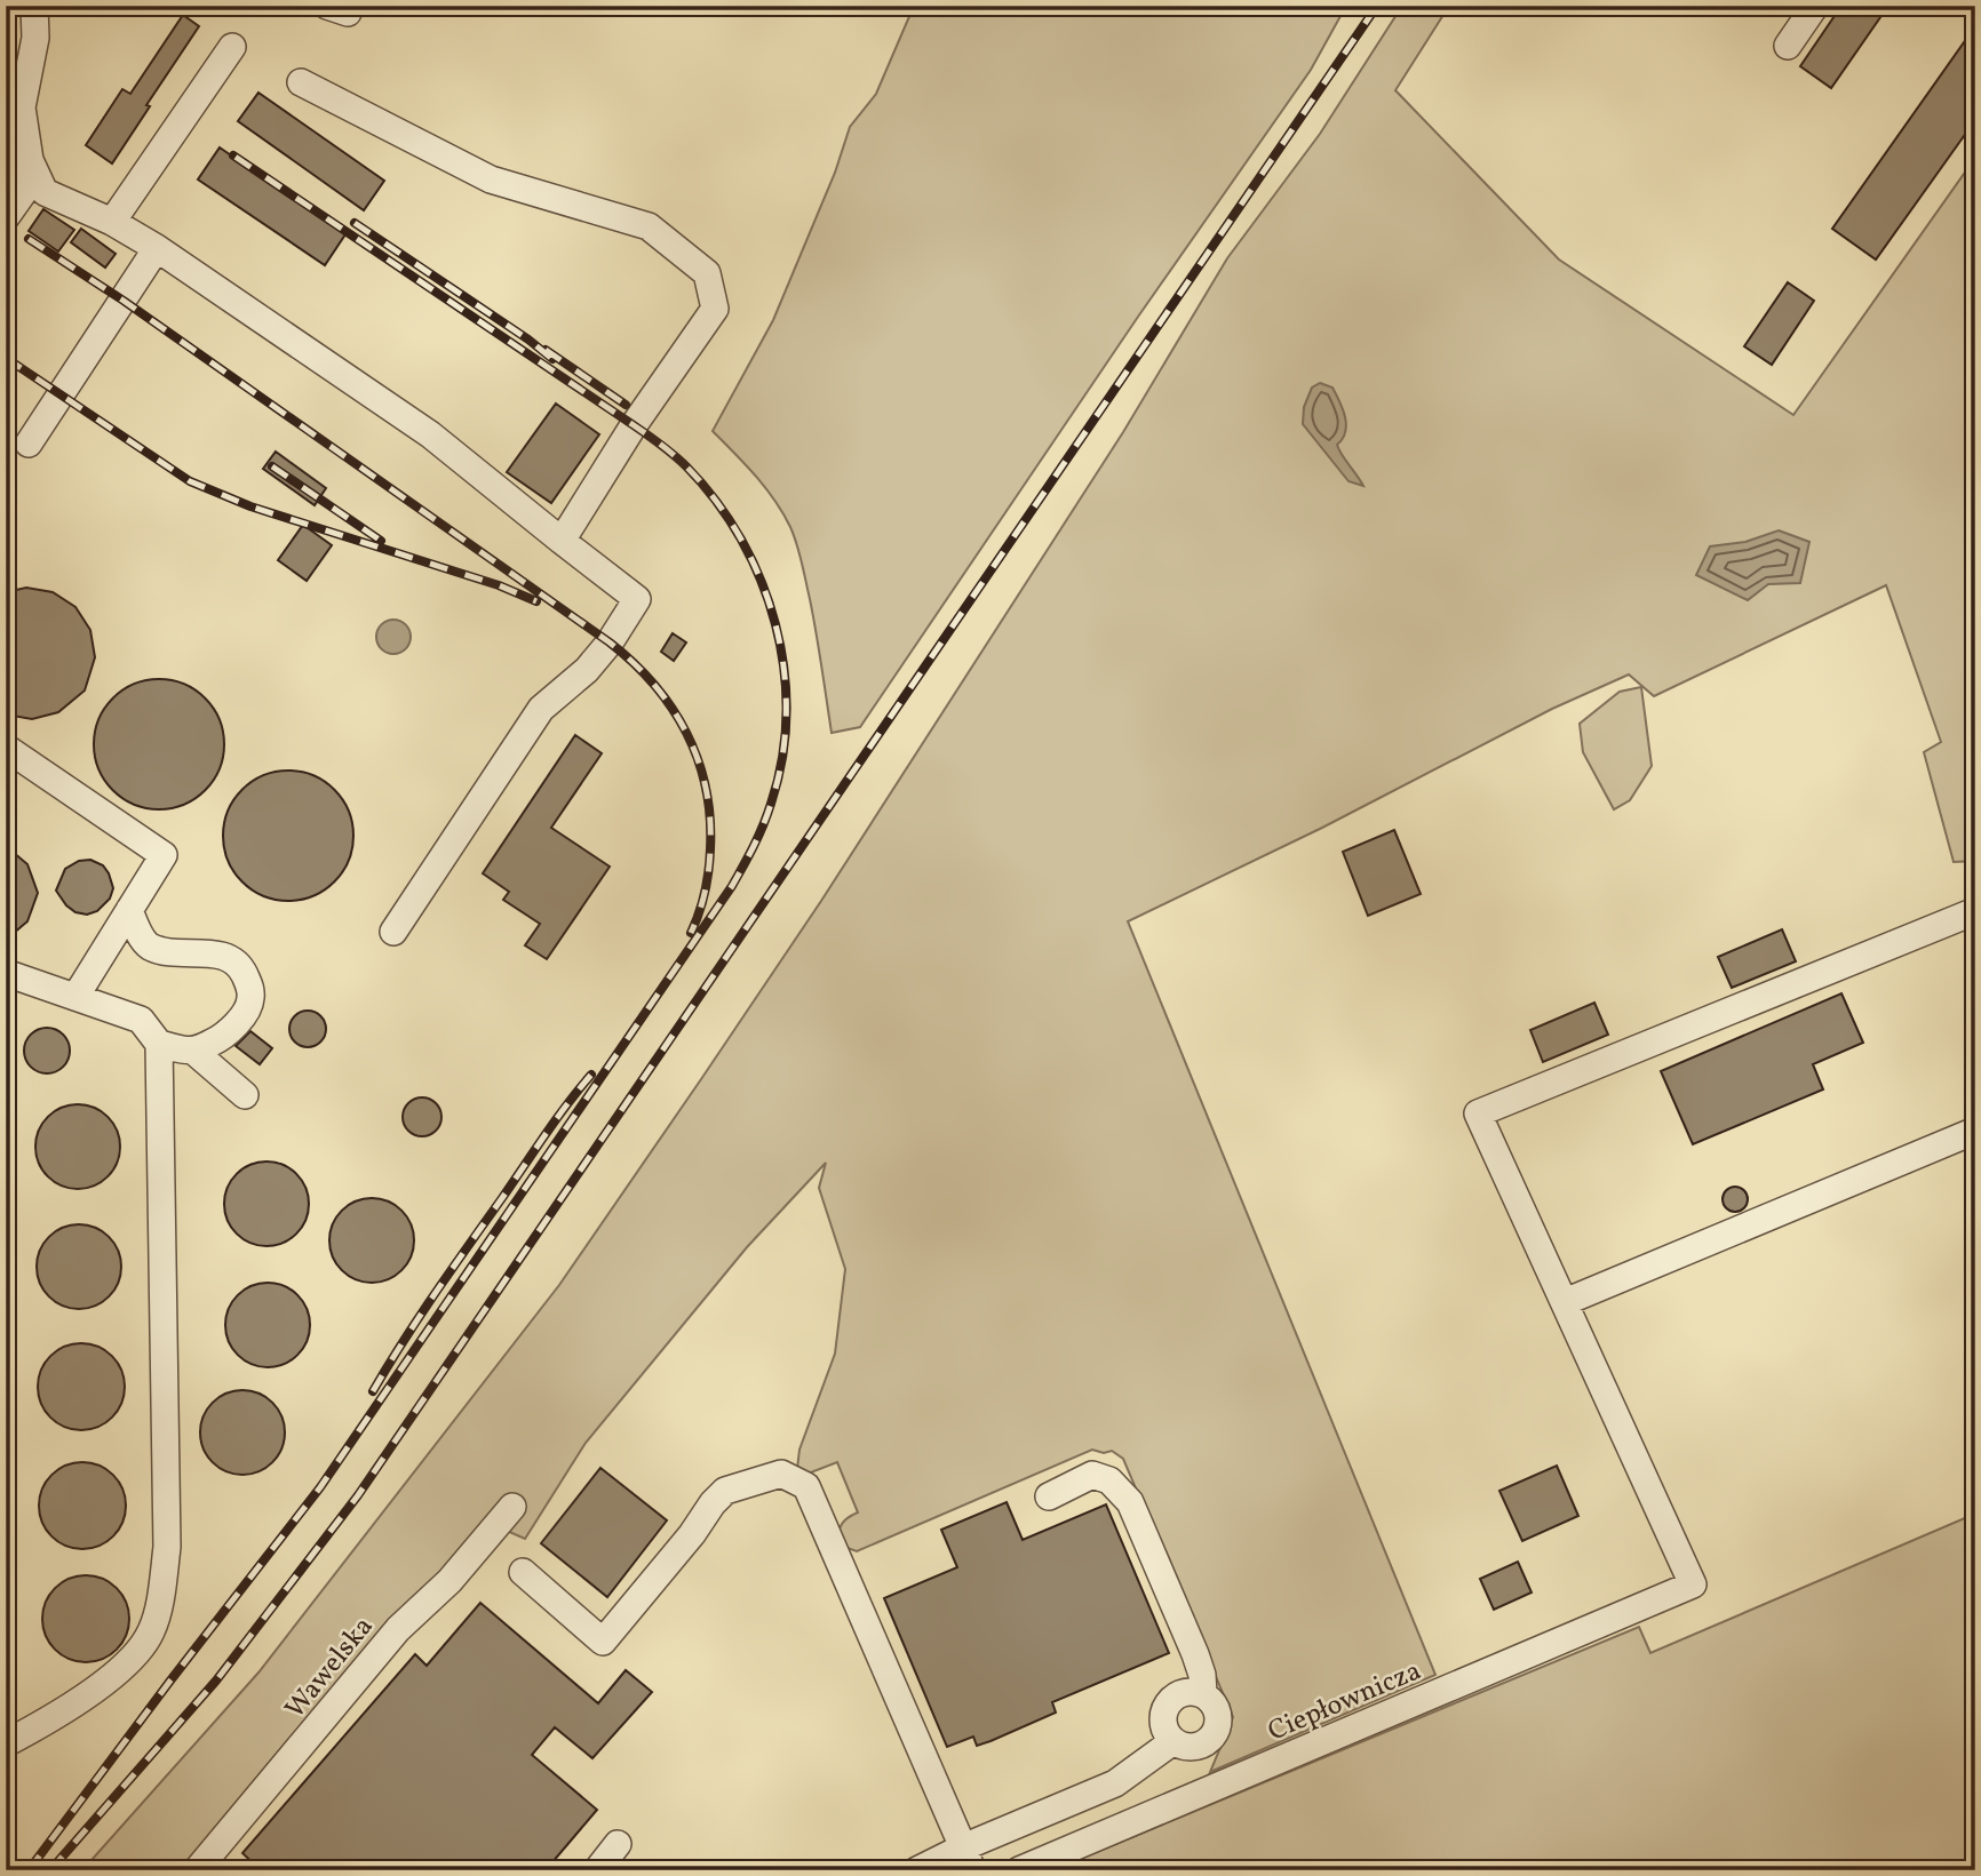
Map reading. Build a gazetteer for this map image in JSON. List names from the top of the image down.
{
  "streets": {
    "lane": ["Wawelska", "Ciepłownicza"]
  }
}
